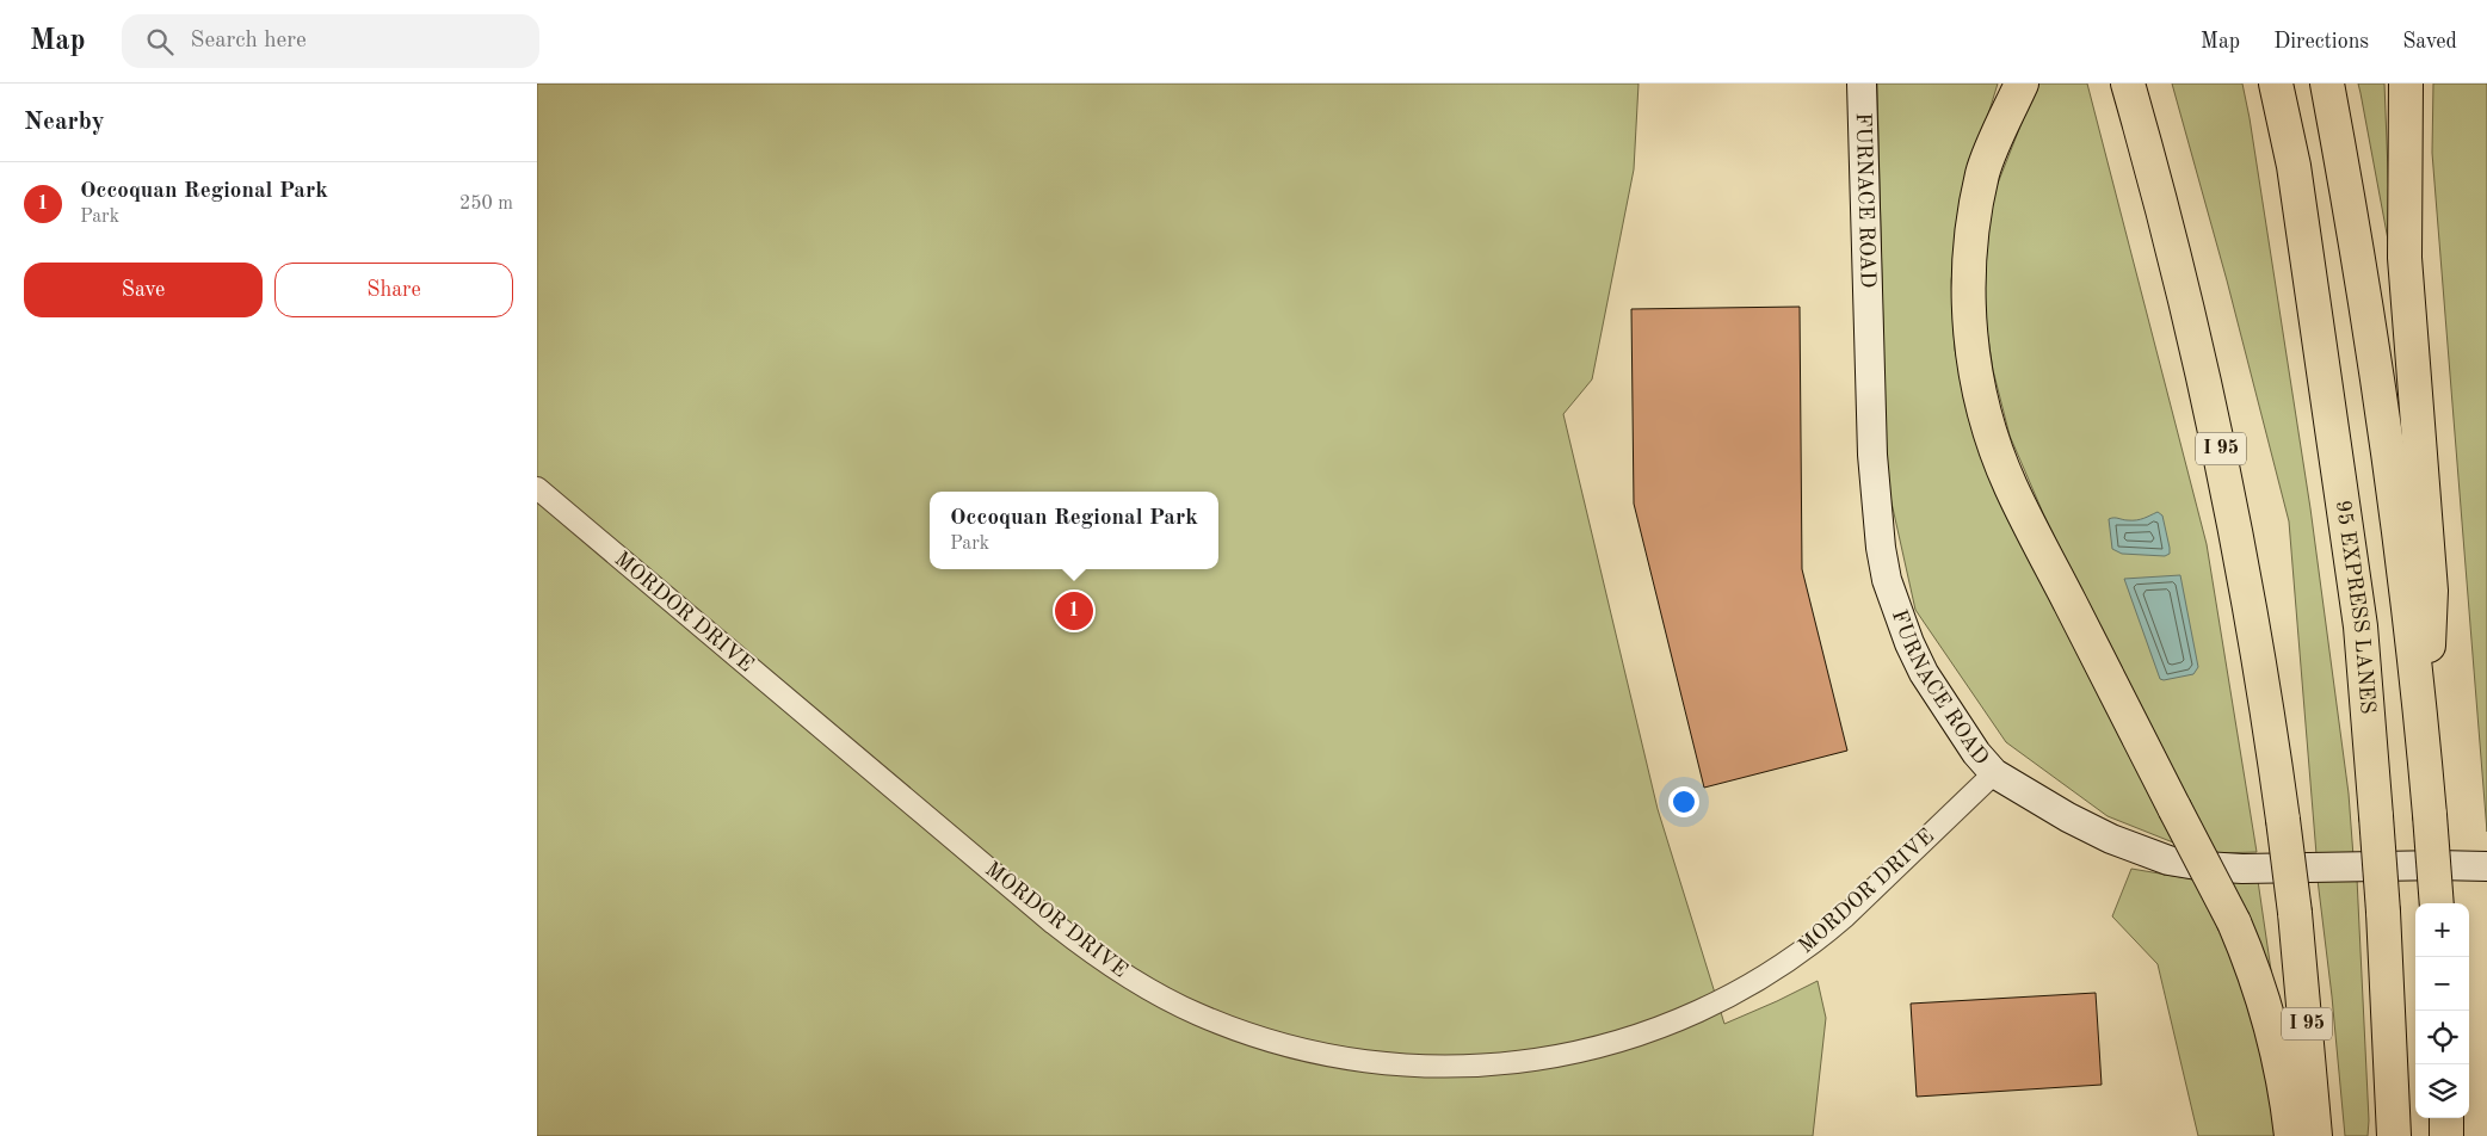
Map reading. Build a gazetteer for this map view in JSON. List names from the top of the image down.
{
  "streets": {
    "highway": ["I 95", "95 EXPRESS LANES"],
    "main road": ["FURNACE ROAD"],
    "street": ["MORDOR DRIVE"]
  },
  "crossings": [
    ["FURNACE ROAD", "MORDOR DRIVE"]
  ],
  "page": {
    "header": "Map",
    "search": "Search here",
    "nav": ["Map", "Directions", "Saved"],
    "heading": "Nearby",
    "list": [
      {
        "mark": "1",
        "name": "Occoquan Regional Park",
        "note": "Park",
        "value": "250 m"
      }
    ],
    "buttons": ["Save", "Share"],
    "popup": ["Occoquan Regional Park", "Park"],
    "pins": "1",
    "map_buttons": ["+", "−"]
  }
}
